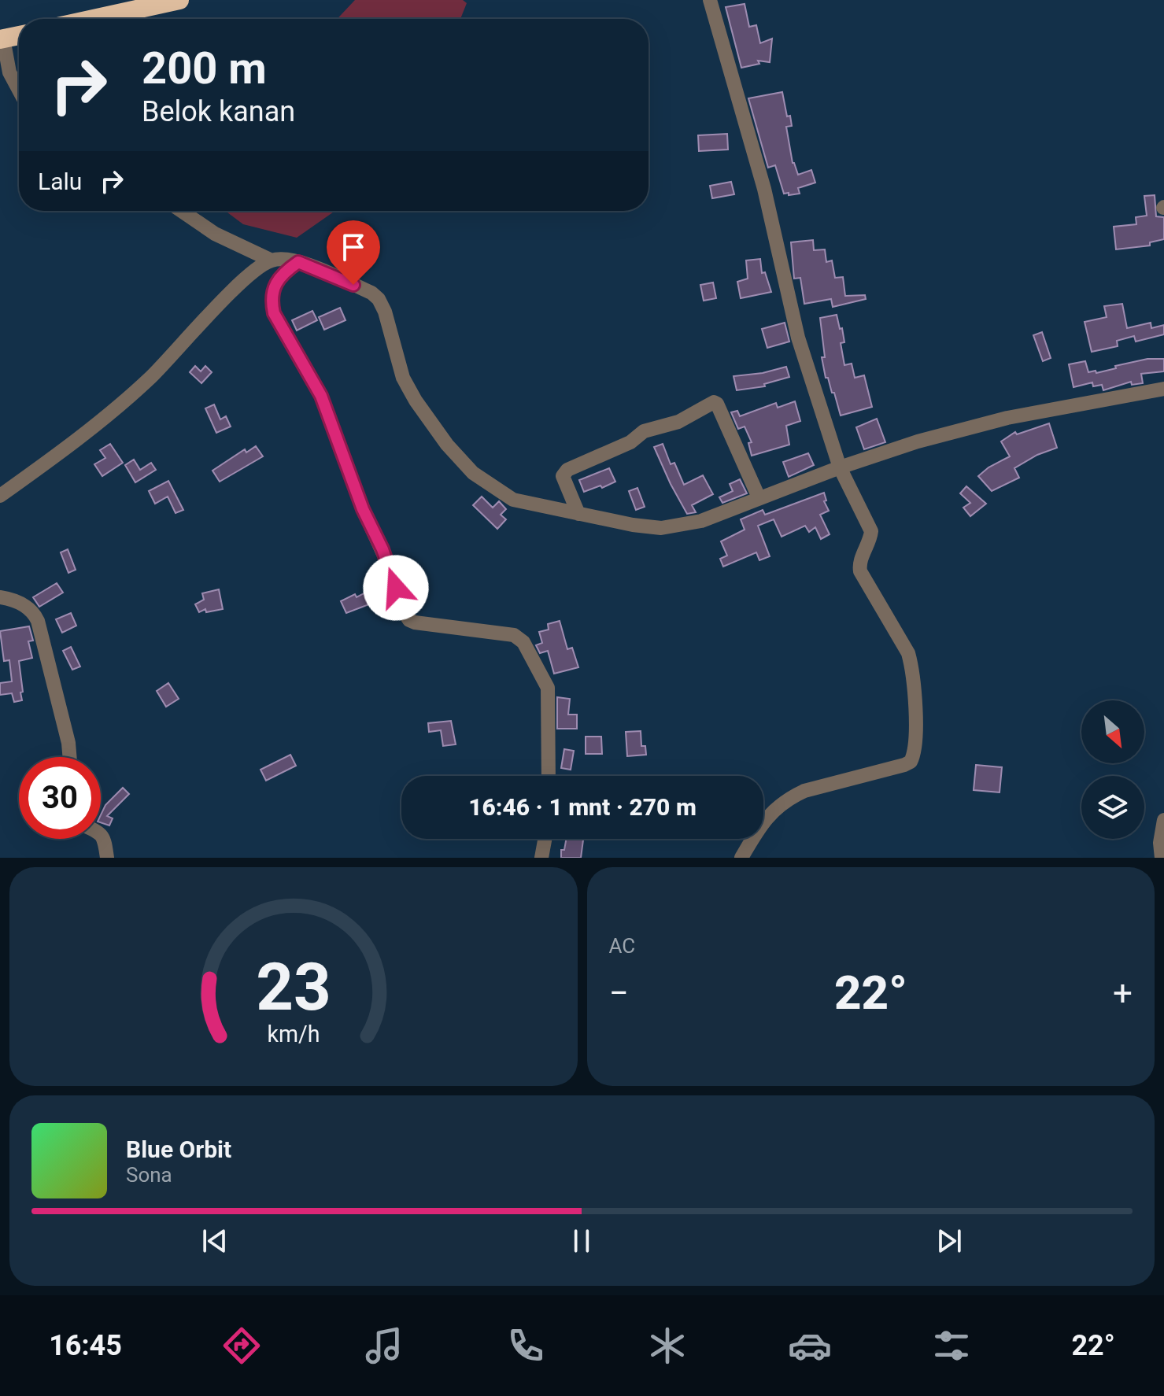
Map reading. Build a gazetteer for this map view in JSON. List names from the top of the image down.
{
  "north": "bottom right",
  "page": {
    "turn": ["200 m", "Belok kanan"],
    "then": "Lalu",
    "limit": "30",
    "trip": "16:46 · 1 mnt · 270 m",
    "tile": "AC",
    "heat": ["−", "22°", "+"],
    "song": ["Blue Orbit", "Sona"],
    "tabs": ["16:45", "22°"],
    "gauge": ["23", "km/h"]
  }
}
